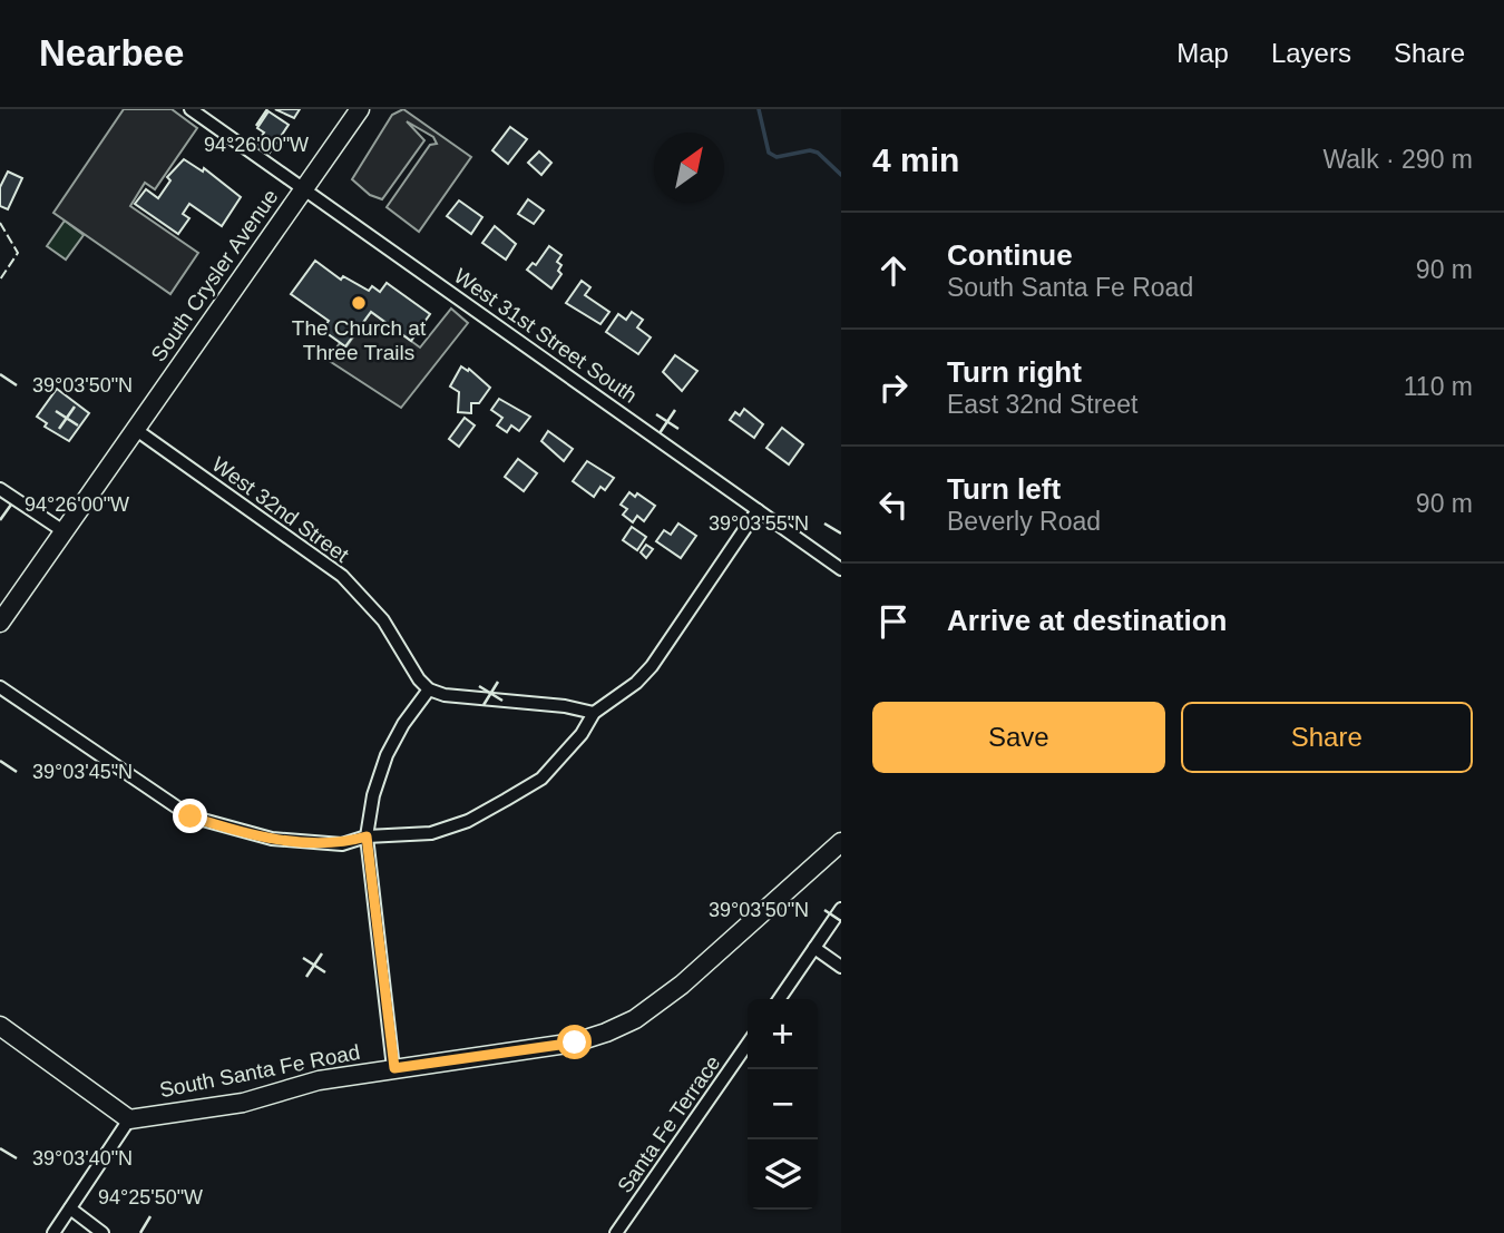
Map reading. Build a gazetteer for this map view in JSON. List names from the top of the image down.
{
  "streets": {
    "street": [
      "South Crysler Avenue",
      "West 31st Street South",
      "West 32nd Street",
      "South Santa Fe Road",
      "Santa Fe Terrace"
    ]
  },
  "crossings": [
    ["South Crysler Avenue", "West 31st Street South"],
    ["South Crysler Avenue", "West 32nd Street"]
  ],
  "places": ["The Church at Three Trails"],
  "north": "top right",
  "page": {
    "header": "Nearbee",
    "nav": ["Map", "Layers", "Share"],
    "heading": ["4 min", "Walk · 290 m"],
    "list": [
      ["Continue", "South Santa Fe Road", "90 m"],
      ["Turn right", "East 32nd Street", "110 m"],
      ["Turn left", "Beverly Road", "90 m"],
      "Arrive at destination"
    ],
    "buttons": ["Save", "Share"],
    "map_buttons": ["+", "−"]
  },
  "coordinates": [
    "94°26'00\"W",
    "39°03'50\"N",
    "39°03'55\"N",
    "39°03'45\"N",
    "39°03'40\"N",
    "94°25'50\"W"
  ]
}
